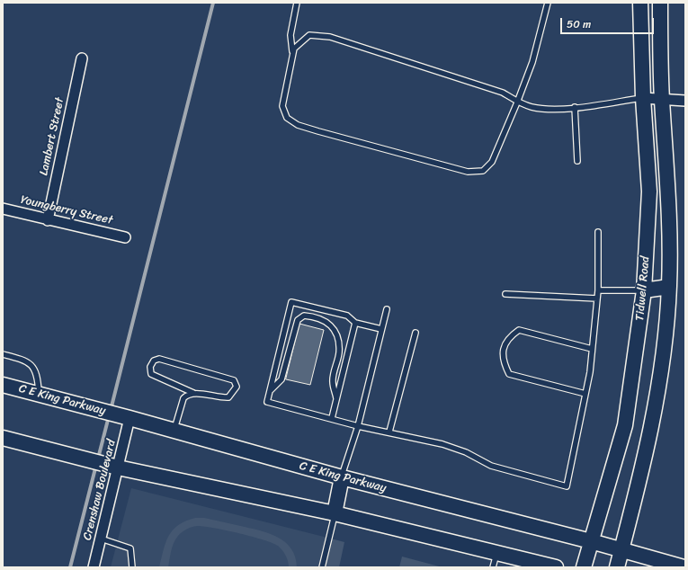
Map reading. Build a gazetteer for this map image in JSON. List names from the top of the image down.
{
  "streets": {
    "main road": ["Tidwell Road", "C E King Parkway"],
    "street": ["Lambert Street", "Youngberry Street", "Crenshaw Boulevard"]
  },
  "crossings": [
    ["Lambert Street", "Youngberry Street"],
    ["Tidwell Road", "C E King Parkway"],
    ["C E King Parkway", "Crenshaw Boulevard"]
  ],
  "scale_bar": "50 m"
}
